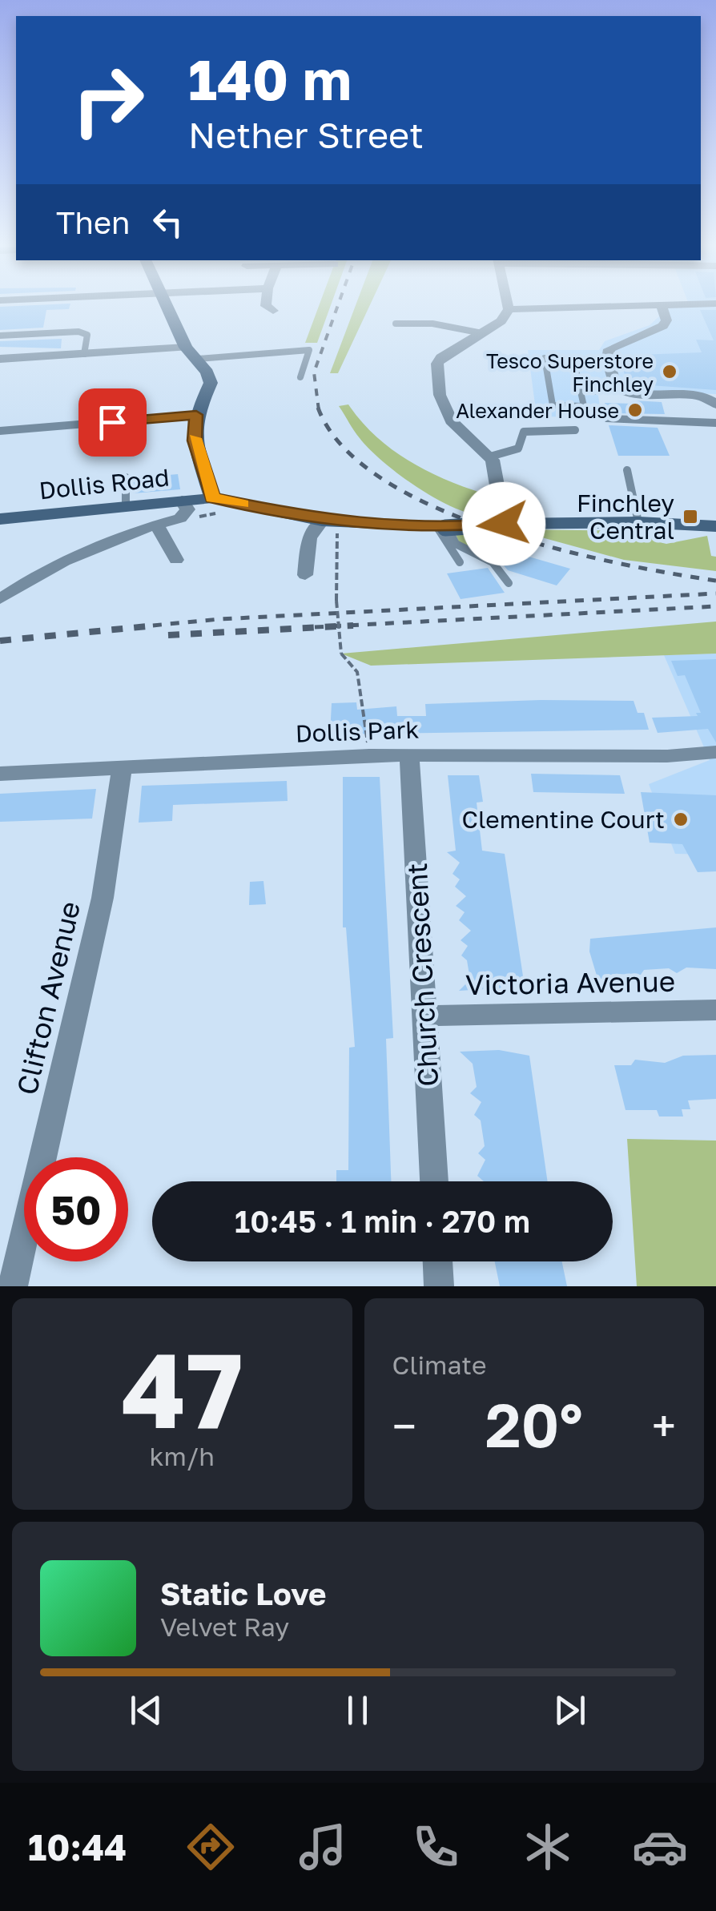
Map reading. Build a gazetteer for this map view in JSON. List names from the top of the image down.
{
  "streets": {
    "main road": ["Dollis Road"],
    "street": [
      "Dollis Park",
      "Church Crescent",
      "Victoria Avenue",
      "Clifton Avenue"
    ]
  },
  "crossings": [
    ["Dollis Park", "Church Crescent"],
    ["Dollis Park", "Clifton Avenue"],
    ["Church Crescent", "Victoria Avenue"]
  ],
  "places": {
    "other": ["Tesco Superstore Finchley", "Alexander House", "Clementine Court"],
    "transit": ["Finchley Central"]
  },
  "page": {
    "turn": ["140 m", "Nether Street"],
    "then": "Then",
    "limit": "50",
    "trip": "10:45 · 1 min · 270 m",
    "tile": [
      ["47", "km/h"],
      "Climate"
    ],
    "heat": ["−", "20°", "+"],
    "song": ["Static Love", "Velvet Ray"],
    "tabs": "10:44"
  }
}
